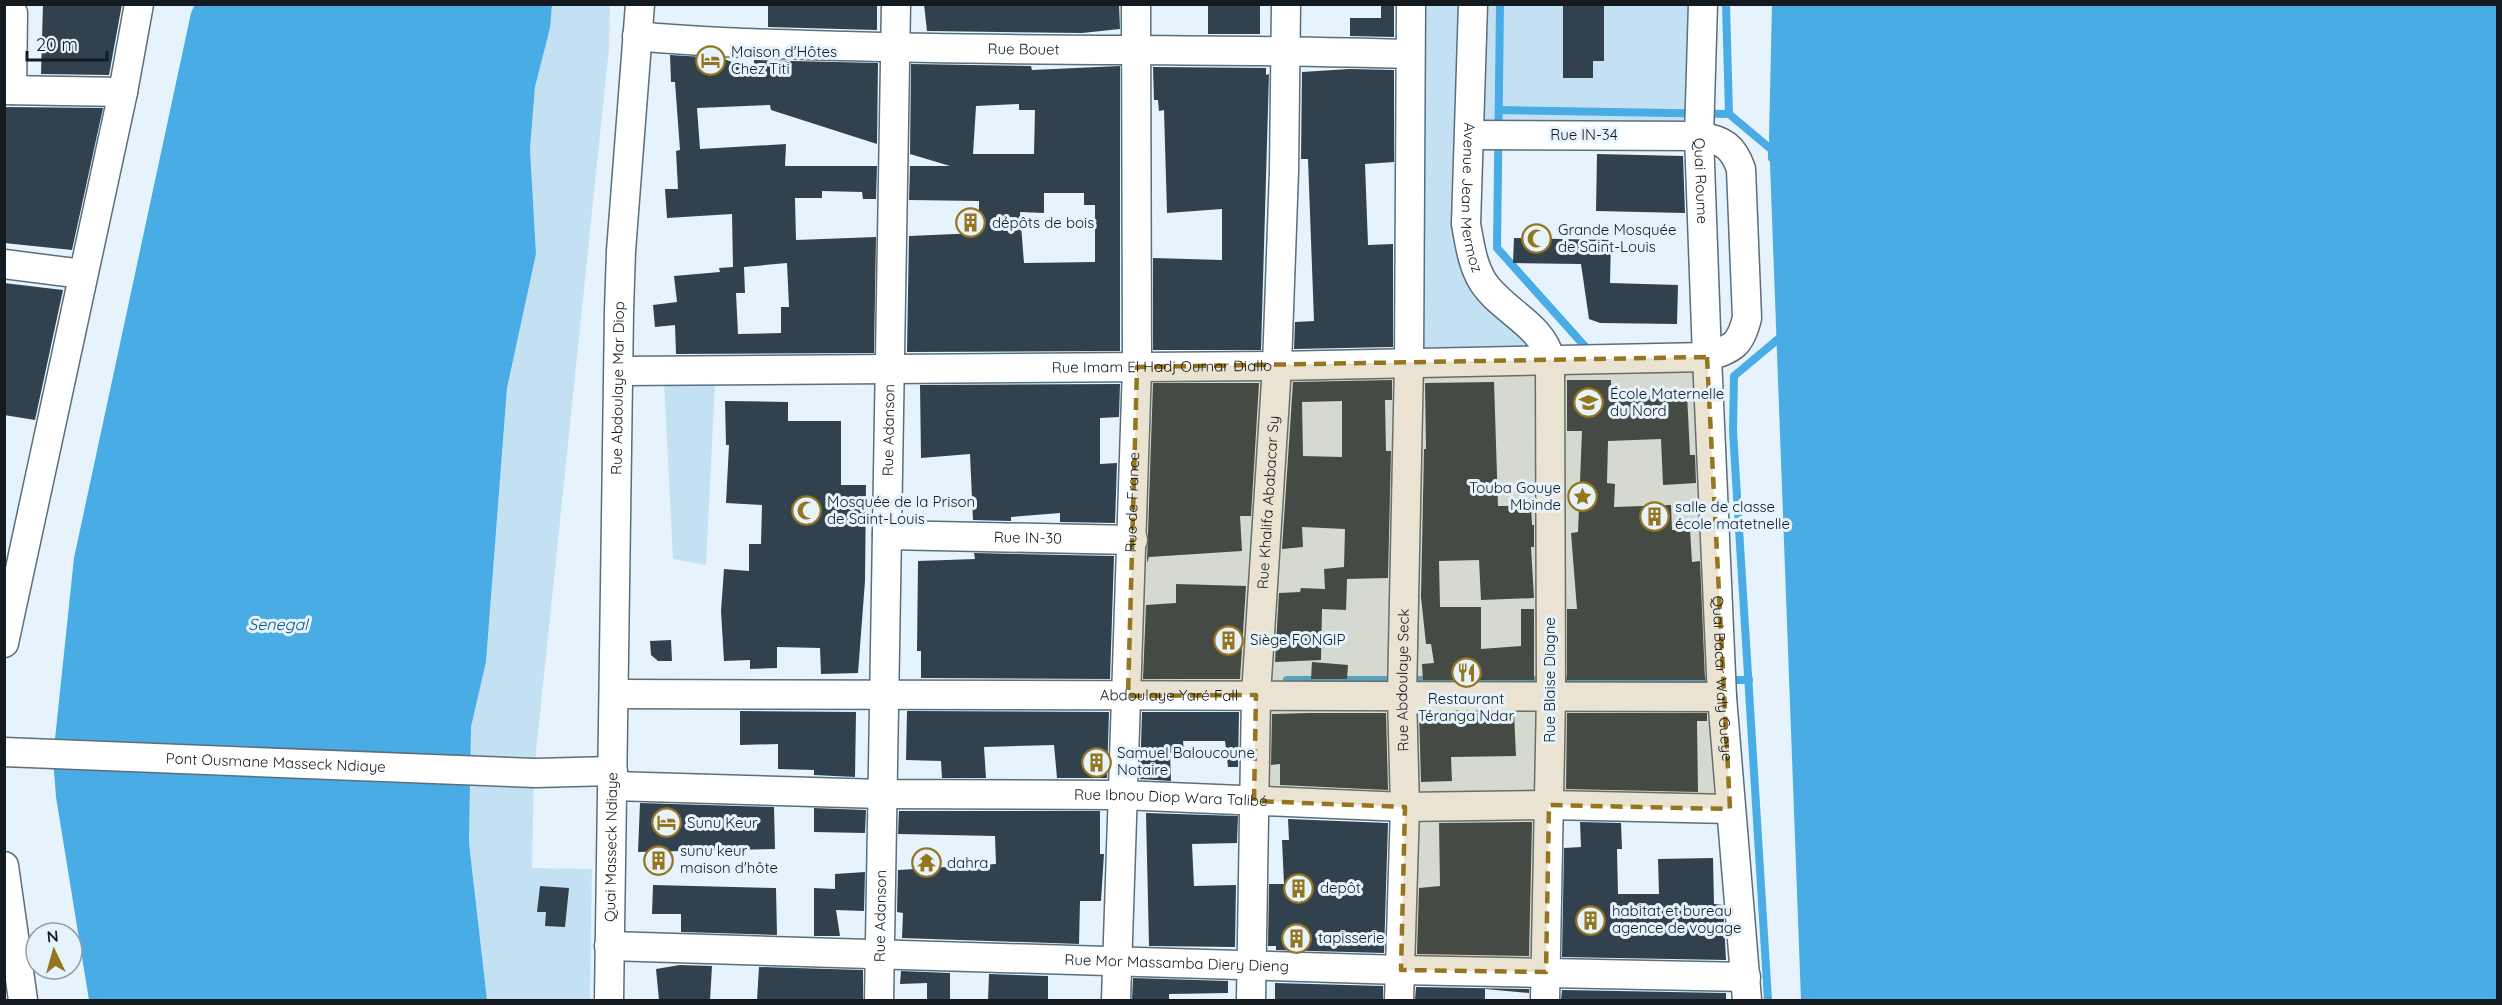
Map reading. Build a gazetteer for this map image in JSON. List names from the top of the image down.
{
  "streets": {
    "street": [
      "Rue Bouet",
      "Rue IN-34",
      "Quai Roume",
      "Avenue Jean Mermoz",
      "Rue Imam El Hadj Oumar Diallo",
      "Rue Abdoulaye Mar Diop",
      "Rue Adanson",
      "Rue de France",
      "Rue Khalifa Ababacar Sy",
      "Rue IN-30",
      "Quai Bacar Waly Gueye",
      "Rue Blaise Diagne",
      "Rue Abdoulaye Seck",
      "Abdoulaye Yaré Fall",
      "Pont Ousmane Masseck Ndiaye",
      "Rue Ibnou Diop Wara Talibé",
      "Quai Masseck Ndiaye",
      "Rue Mor Massamba Diery Dieng"
    ]
  },
  "crossings": [
    ["Rue Bouet", "Rue Abdoulaye Mar Diop"],
    ["Rue Bouet", "Rue Adanson"],
    ["Rue Bouet", "Rue de France"],
    ["Rue Bouet", "Rue Khalifa Ababacar Sy"],
    ["Rue IN-34", "Quai Roume"],
    ["Rue IN-34", "Avenue Jean Mermoz"],
    ["Rue IN-34", "Rue Imam El Hadj Oumar Diallo"],
    ["Rue IN-34", "Quai Bacar Waly Gueye"],
    ["Quai Roume", "Rue Imam El Hadj Oumar Diallo"],
    ["Quai Roume", "Quai Bacar Waly Gueye"],
    ["Avenue Jean Mermoz", "Rue Imam El Hadj Oumar Diallo"],
    ["Avenue Jean Mermoz", "Rue Blaise Diagne"],
    ["Rue Imam El Hadj Oumar Diallo", "Rue Abdoulaye Mar Diop"],
    ["Rue Imam El Hadj Oumar Diallo", "Rue Adanson"],
    ["Rue Imam El Hadj Oumar Diallo", "Rue de France"],
    ["Rue Imam El Hadj Oumar Diallo", "Rue Khalifa Ababacar Sy"],
    ["Rue Imam El Hadj Oumar Diallo", "Quai Bacar Waly Gueye"],
    ["Rue Imam El Hadj Oumar Diallo", "Rue Blaise Diagne"],
    ["Rue Imam El Hadj Oumar Diallo", "Rue Abdoulaye Seck"],
    ["Rue Abdoulaye Mar Diop", "Abdoulaye Yaré Fall"],
    ["Rue Abdoulaye Mar Diop", "Rue Ibnou Diop Wara Talibé"],
    ["Rue Abdoulaye Mar Diop", "Quai Masseck Ndiaye"],
    ["Rue Adanson", "Rue IN-30"],
    ["Rue Adanson", "Abdoulaye Yaré Fall"],
    ["Rue Adanson", "Rue Ibnou Diop Wara Talibé"],
    ["Rue Adanson", "Rue Mor Massamba Diery Dieng"],
    ["Rue de France", "Rue IN-30"],
    ["Rue de France", "Abdoulaye Yaré Fall"],
    ["Rue de France", "Rue Ibnou Diop Wara Talibé"],
    ["Rue de France", "Rue Mor Massamba Diery Dieng"],
    ["Rue Khalifa Ababacar Sy", "Abdoulaye Yaré Fall"],
    ["Rue Khalifa Ababacar Sy", "Rue Ibnou Diop Wara Talibé"],
    ["Rue Khalifa Ababacar Sy", "Rue Mor Massamba Diery Dieng"],
    ["Quai Bacar Waly Gueye", "Abdoulaye Yaré Fall"],
    ["Quai Bacar Waly Gueye", "Rue Ibnou Diop Wara Talibé"],
    ["Quai Bacar Waly Gueye", "Rue Mor Massamba Diery Dieng"],
    ["Rue Blaise Diagne", "Abdoulaye Yaré Fall"],
    ["Rue Blaise Diagne", "Rue Ibnou Diop Wara Talibé"],
    ["Rue Blaise Diagne", "Rue Mor Massamba Diery Dieng"],
    ["Rue Abdoulaye Seck", "Abdoulaye Yaré Fall"],
    ["Rue Abdoulaye Seck", "Rue Ibnou Diop Wara Talibé"],
    ["Rue Abdoulaye Seck", "Rue Mor Massamba Diery Dieng"],
    ["Pont Ousmane Masseck Ndiaye", "Quai Masseck Ndiaye"],
    ["Rue Ibnou Diop Wara Talibé", "Quai Masseck Ndiaye"],
    ["Quai Masseck Ndiaye", "Rue Mor Massamba Diery Dieng"]
  ],
  "water": ["Senegal"],
  "places": {
    "hotel": ["Maison d'Hôtes Chez Titi", "Sunu Keur"],
    "building": [
      "dépôts de bois",
      "salle de classe école matetnelle",
      "Siège FONGIP",
      "Samuel Baloucoune Notaire",
      "sunu keur maison d'hôte",
      "depôt",
      "habitat et bureau agence de voyage",
      "tapisserie"
    ],
    "mosque": ["Grande Mosquée de Saint-Louis", "Mosquée de la Prison de Saint-Louis"],
    "school or university": ["École Maternelle du Nord"],
    "place": ["Touba Gouye Mbinde"],
    "restaurant": ["Restaurant Téranga Ndar"],
    "temple": ["dahra"]
  },
  "scale_bar": "20 m",
  "north": "top"
}
